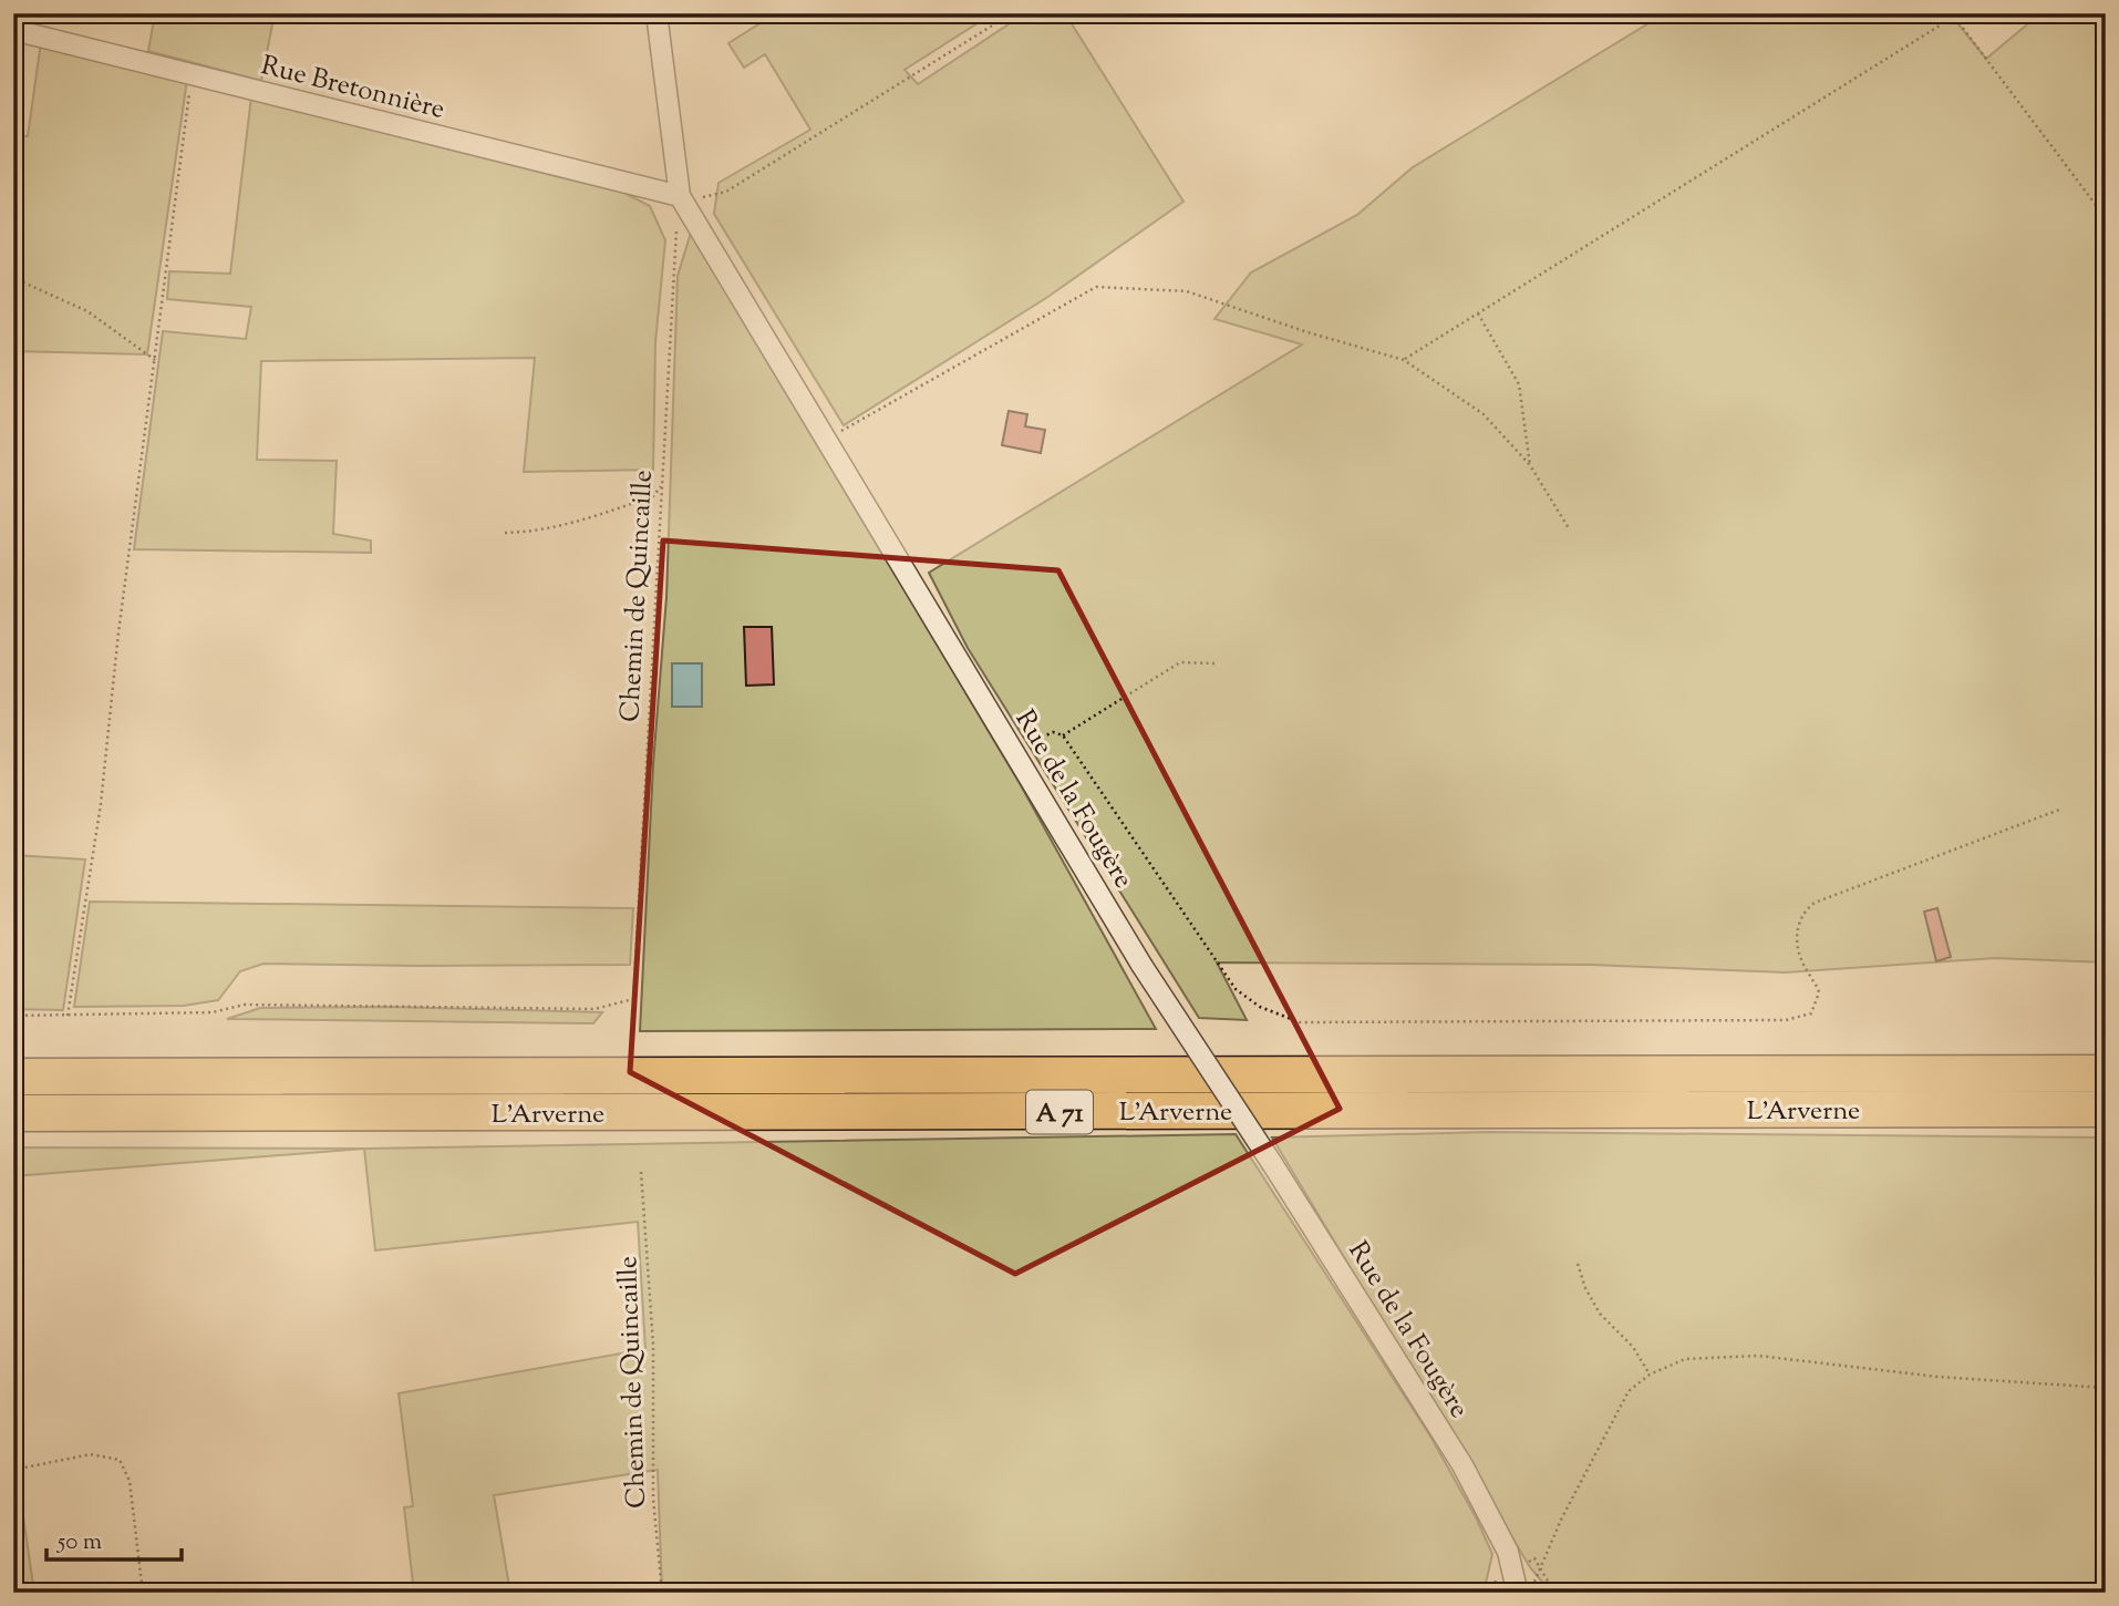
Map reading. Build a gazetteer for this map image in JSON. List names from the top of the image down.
{
  "streets": {
    "highway": ["L'Arverne", "A 71"],
    "street": ["Rue Bretonnière", "Rue de la Fougère"],
    "path": ["Chemin de Quincaille"]
  },
  "crossings": [
    ["Rue Bretonnière", "Chemin de Quincaille"],
    ["Rue Bretonnière", "Rue de la Fougère"],
    ["Chemin de Quincaille", "Rue de la Fougère"]
  ],
  "scale_bar": "50 m"
}
